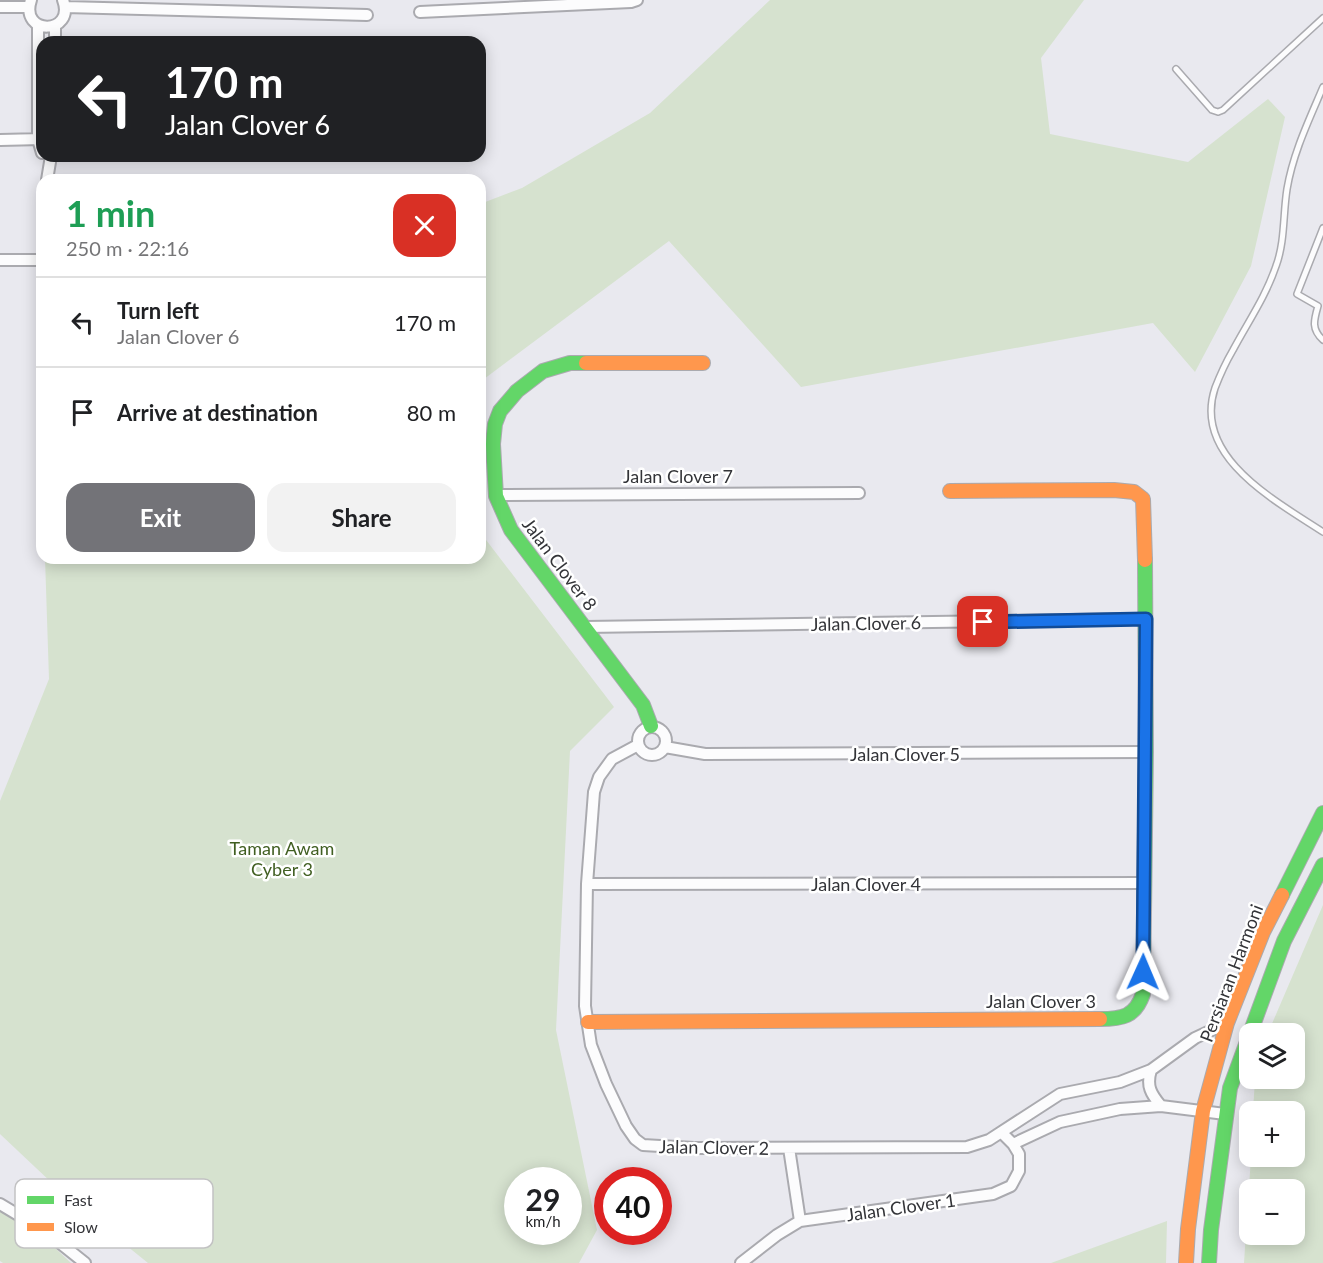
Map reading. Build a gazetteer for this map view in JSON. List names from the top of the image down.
{
  "streets": {
    "street": [
      "Jalan Clover 7",
      "Jalan Clover 8",
      "Jalan Clover 6",
      "Jalan Clover 5",
      "Jalan Clover 4",
      "Persiaran Harmoni",
      "Jalan Clover 3",
      "Jalan Clover 2",
      "Jalan Clover 1"
    ]
  },
  "crossings": [
    ["Jalan Clover 7", "Jalan Clover 8"],
    ["Jalan Clover 8", "Jalan Clover 6"],
    ["Jalan Clover 8", "Jalan Clover 5"],
    ["Jalan Clover 8", "Jalan Clover 2"],
    ["Jalan Clover 6", "Jalan Clover 3"],
    ["Jalan Clover 5", "Jalan Clover 3"],
    ["Jalan Clover 5", "Jalan Clover 2"],
    ["Jalan Clover 4", "Jalan Clover 3"],
    ["Jalan Clover 4", "Jalan Clover 2"],
    ["Persiaran Harmoni", "Jalan Clover 2"],
    ["Jalan Clover 3", "Jalan Clover 2"]
  ],
  "parks": ["Taman Awam Cyber 3"],
  "legend": ["Fast", "Slow"],
  "page": {
    "turn": ["170 m", "Jalan Clover 6"],
    "heading": ["1 min", "250 m · 22:16"],
    "list": [
      {
        "name": "Turn left",
        "note": "Jalan Clover 6",
        "value": "170 m"
      },
      {
        "name": "Arrive at destination",
        "value": "80 m"
      }
    ],
    "buttons": ["Exit", "Share"],
    "map_buttons": ["+", "−"],
    "speed": "29 km/h",
    "limit": "40"
  }
}
